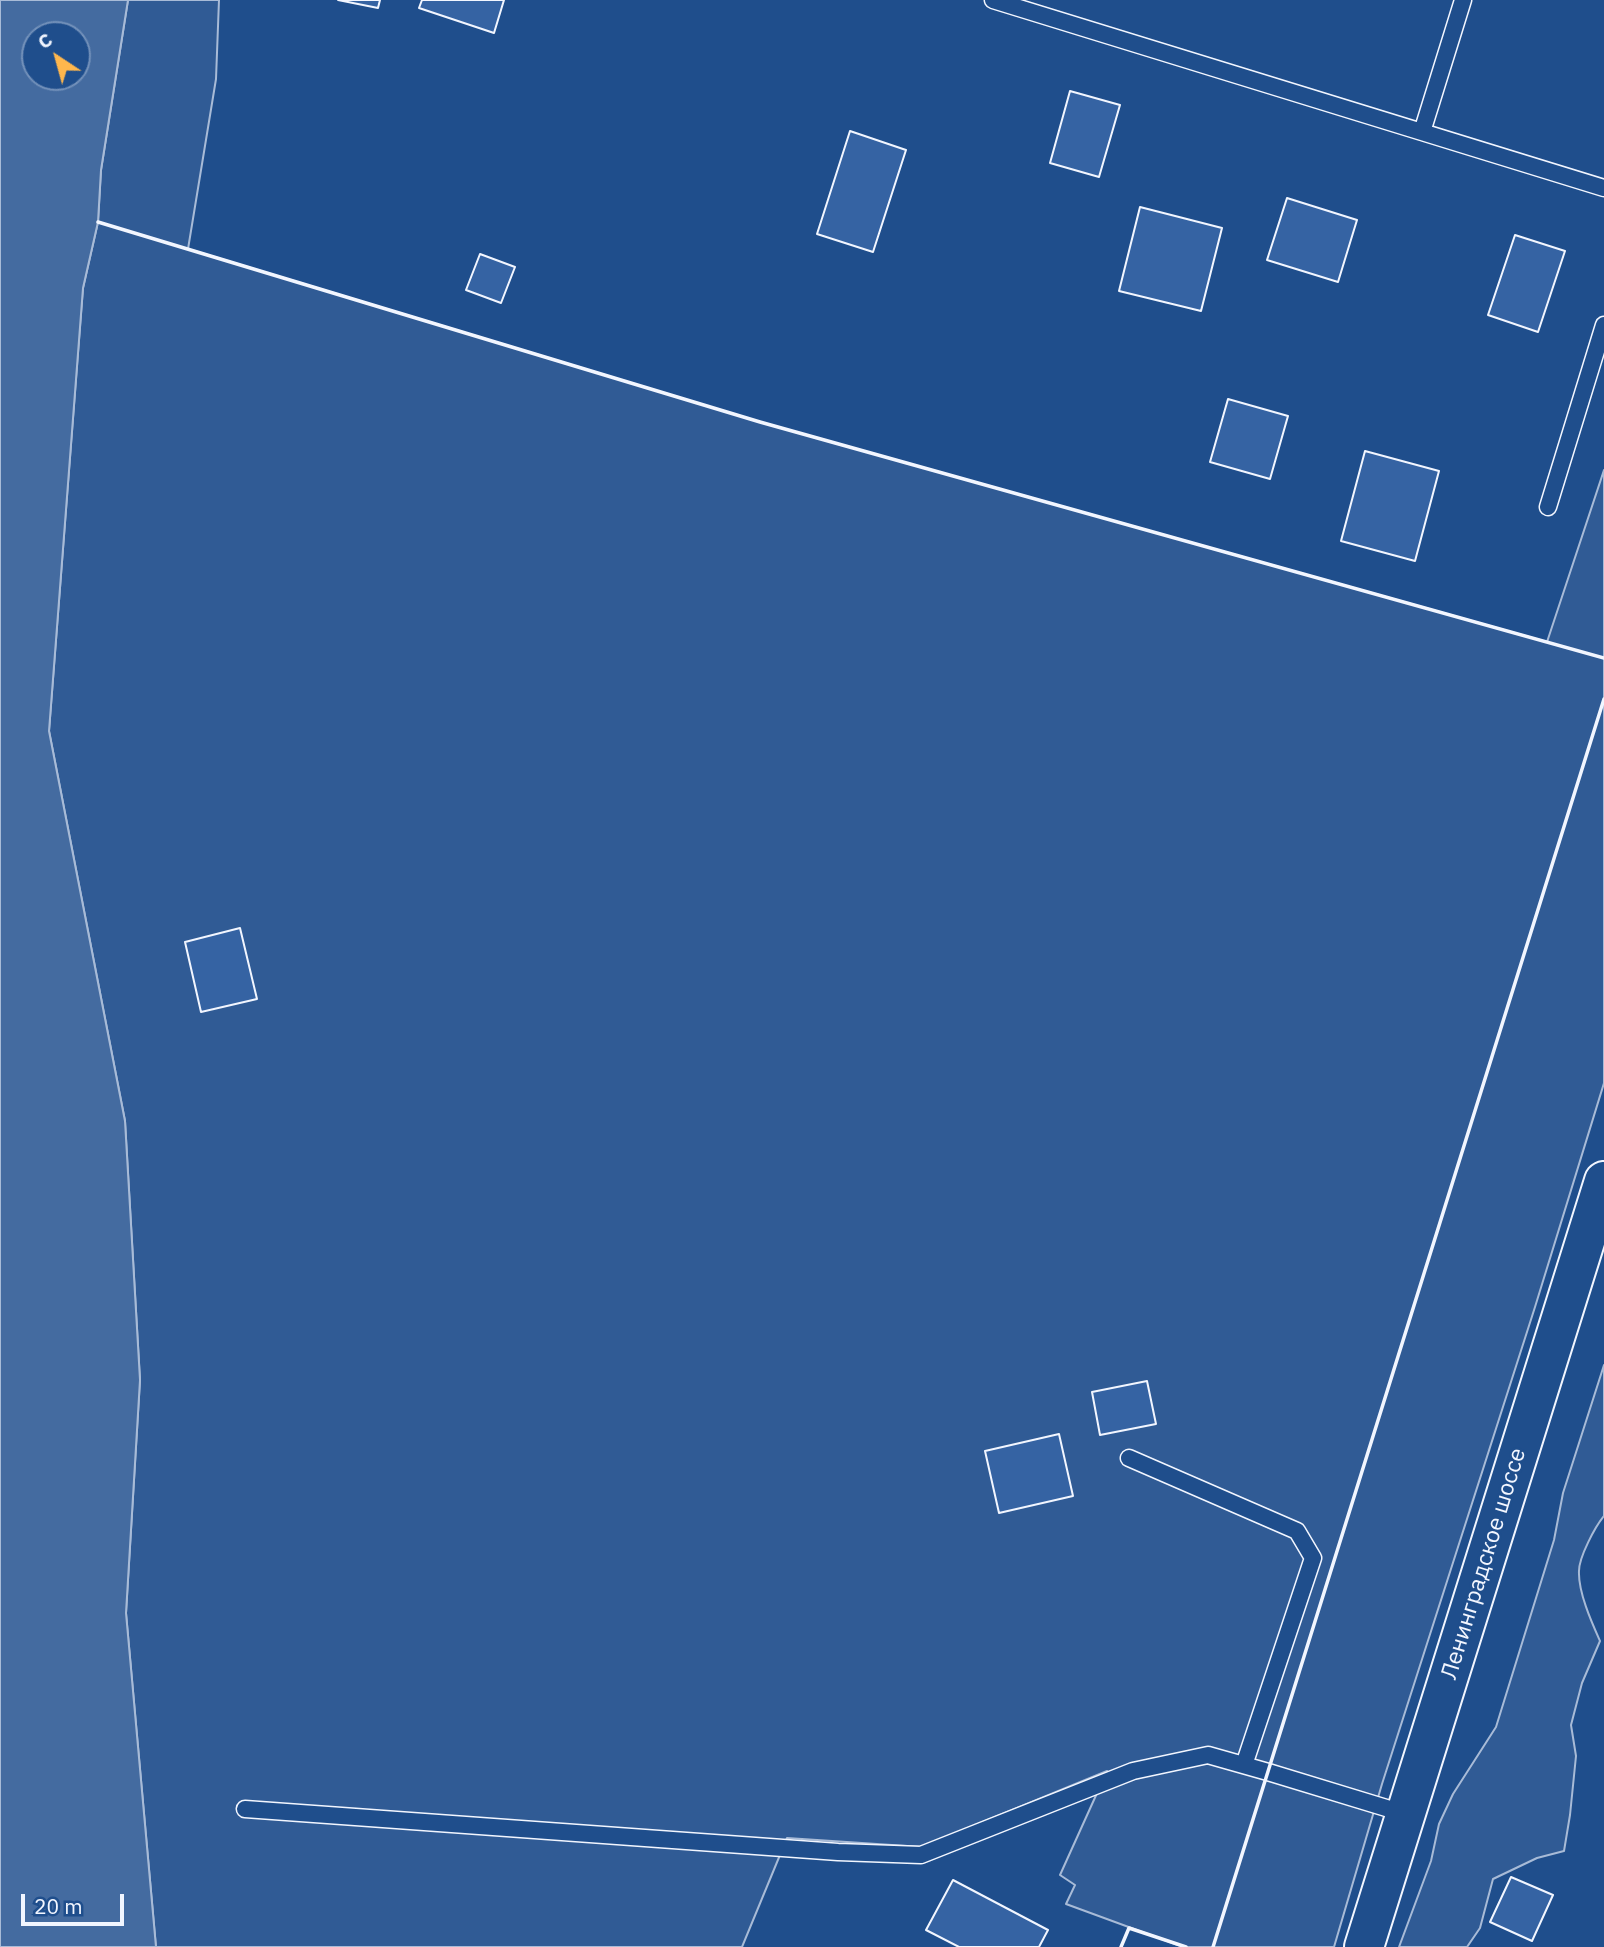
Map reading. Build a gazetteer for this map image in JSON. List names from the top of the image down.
{
  "streets": {
    "main road": ["Ленинградское шоссе"]
  },
  "scale_bar": "20 m",
  "north": "top left"
}
